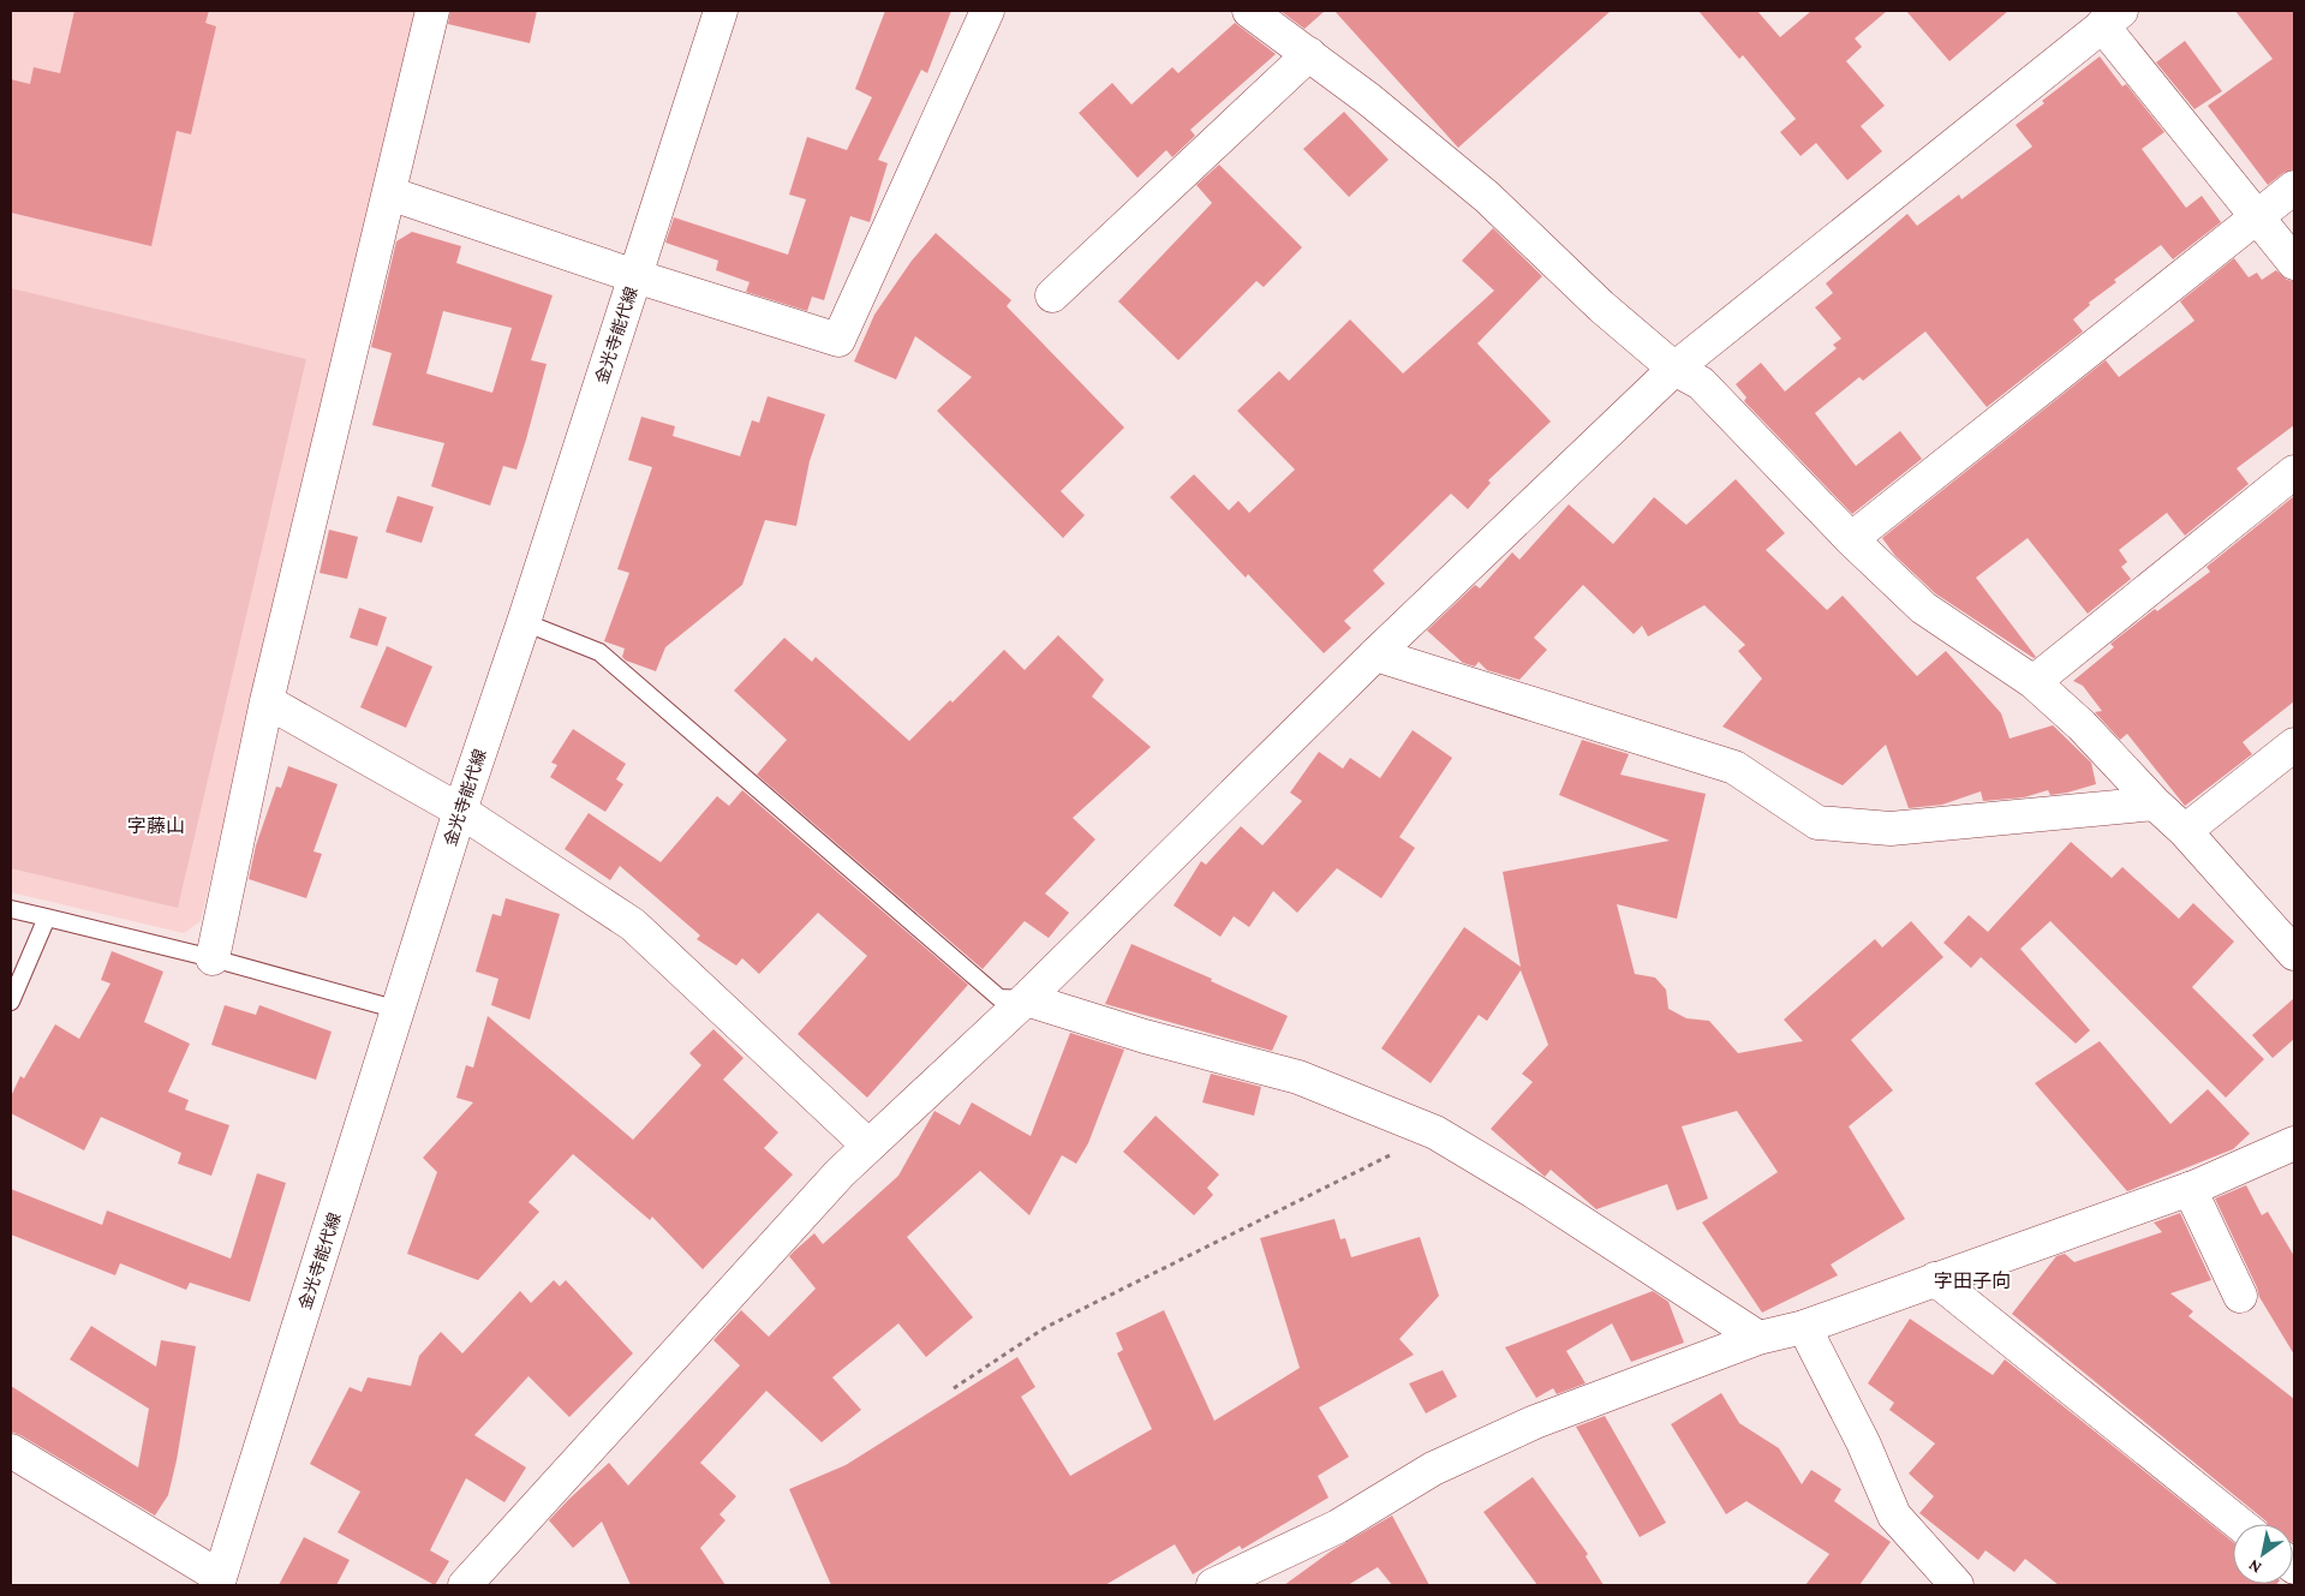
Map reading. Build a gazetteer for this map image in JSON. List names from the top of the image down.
{
  "streets": {
    "street": ["金光寺能代線"]
  },
  "districts": ["字藤山", "字田子向"],
  "north": "bottom left"
}
